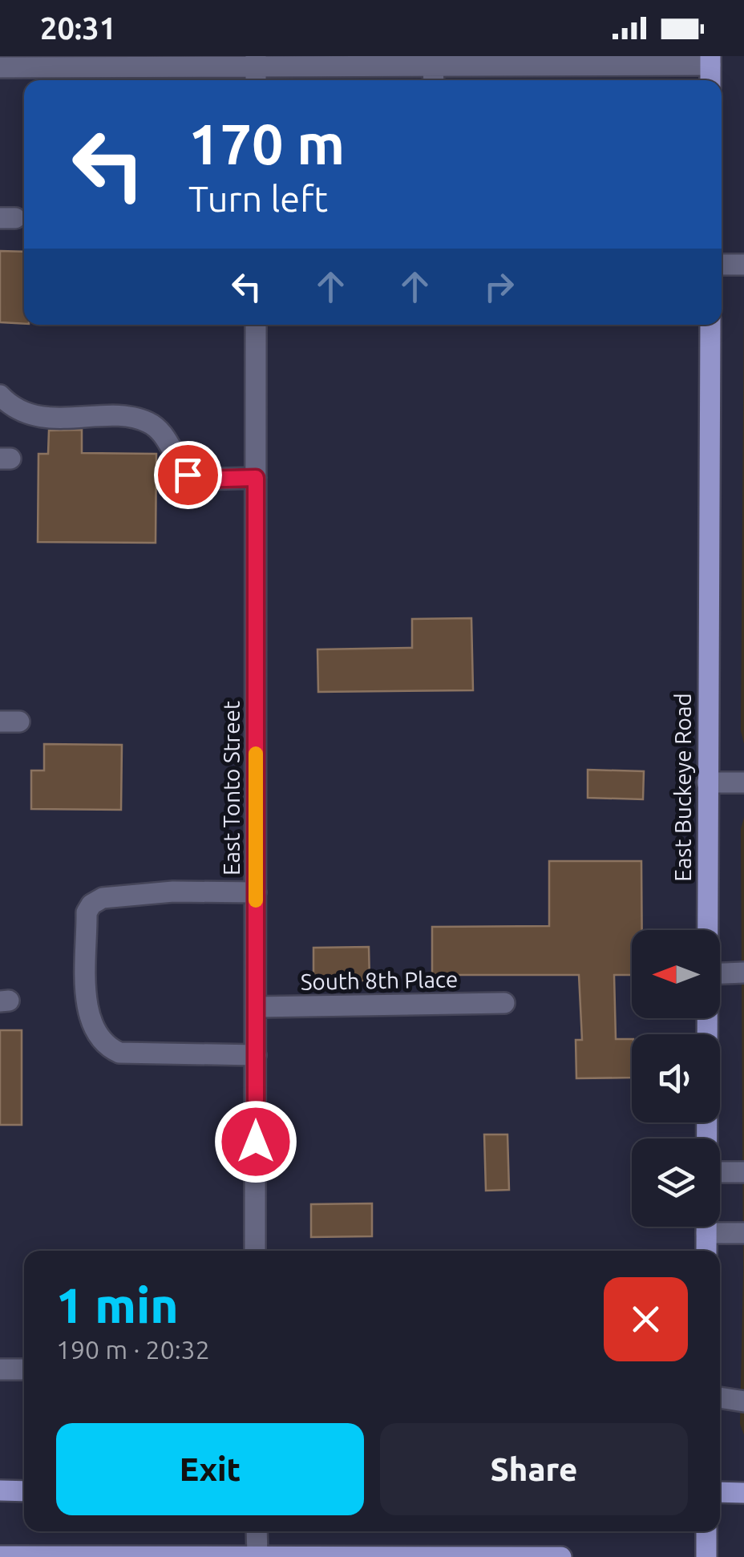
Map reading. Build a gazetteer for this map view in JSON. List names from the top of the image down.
{
  "streets": {
    "main road": ["East Buckeye Road"],
    "street": ["East Tonto Street", "South 8th Place"]
  },
  "crossings": [
    ["East Tonto Street", "South 8th Place"]
  ],
  "north": "left",
  "page": {
    "status": "20:31",
    "turn": ["170 m", "Turn left"],
    "heading": ["1 min", "190 m · 20:32"],
    "buttons": ["Exit", "Share"]
  }
}
